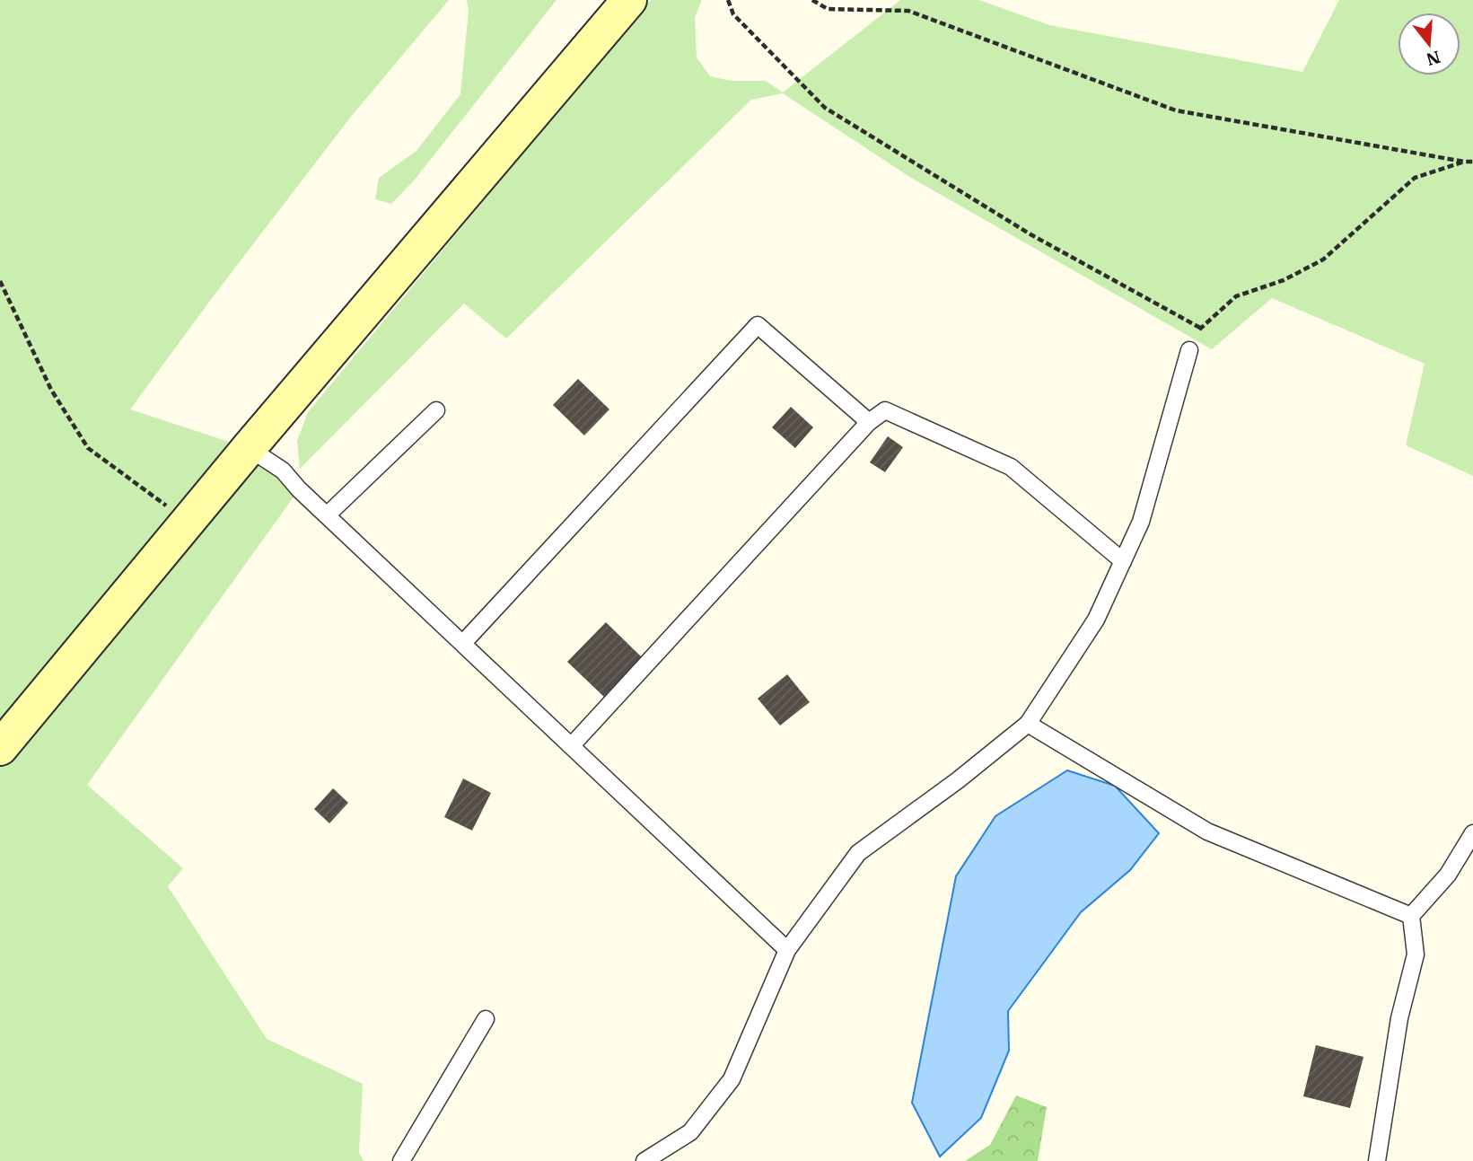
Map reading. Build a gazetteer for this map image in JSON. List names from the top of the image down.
{
  "north": "bottom"
}
